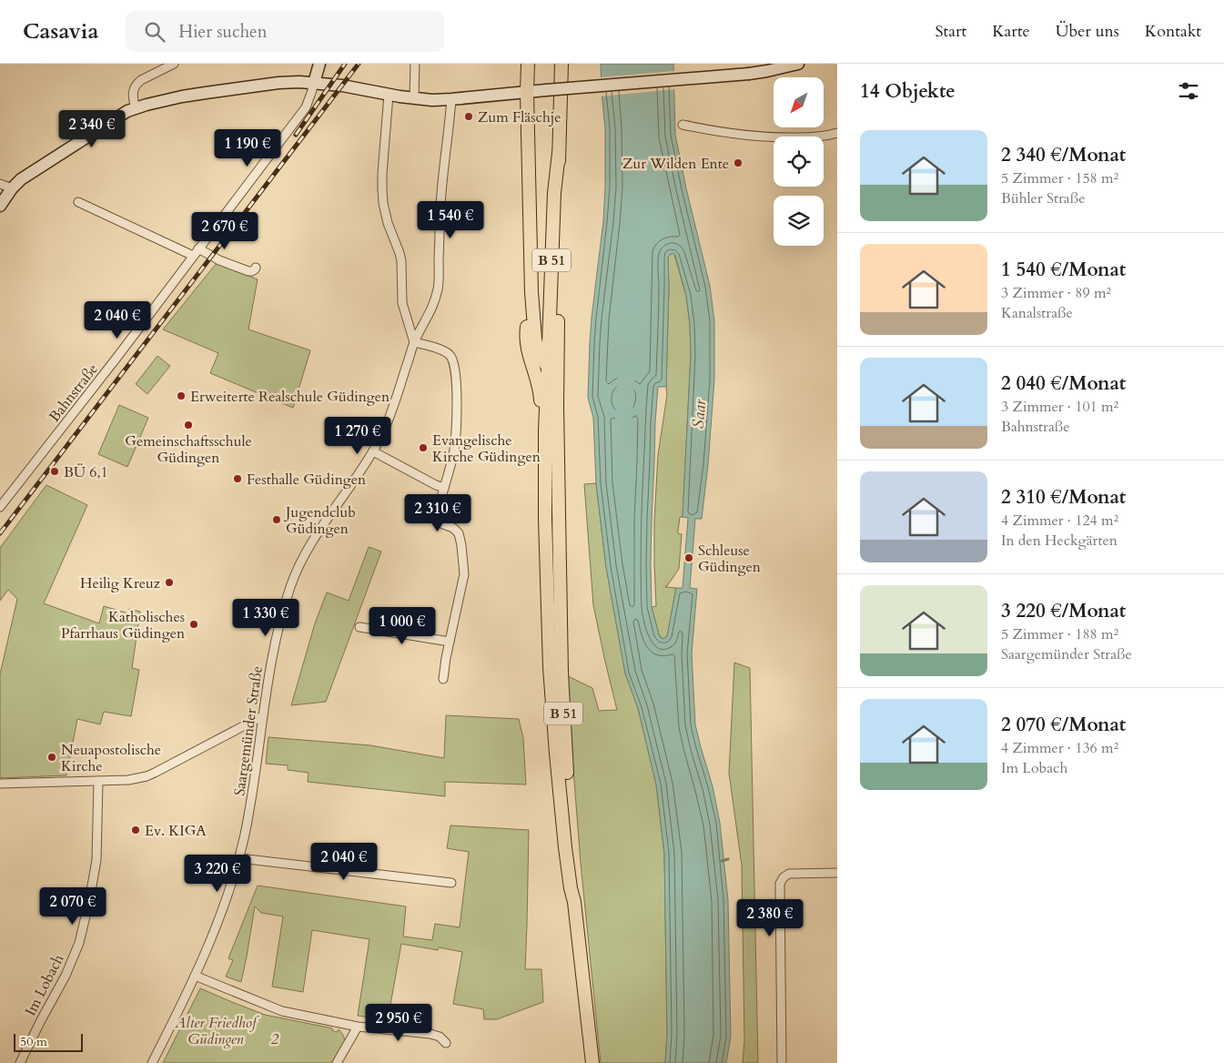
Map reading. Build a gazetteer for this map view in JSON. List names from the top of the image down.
{
  "streets": {
    "main road": ["B 51"],
    "street": ["Bahnstraße", "Saargemünder Straße", "Im Lobach"]
  },
  "water": ["Saar"],
  "parks": ["Alter Friedhof Güdingen", "2"],
  "places": [
    "Zum Fläschje",
    "Zur Wilden Ente",
    "Erweiterte Realschule Güdingen",
    "Gemeinschaftsschule Güdingen",
    "Evangelische Kirche Güdingen",
    "BÜ 6,1",
    "Festhalle Güdingen",
    "Jugendclub Güdingen",
    "Schleuse Güdingen",
    "Heilig Kreuz",
    "Katholisches Pfarrhaus Güdingen",
    "Neuapostolische Kirche",
    "Ev. KIGA"
  ],
  "scale_bar": "50 m",
  "north": "bottom left",
  "page": {
    "header": "Casavia",
    "search": "Hier suchen",
    "nav": [
      "Start",
      "Karte",
      "Über uns",
      "Kontakt"
    ],
    "heading": "14 Objekte",
    "price": [
      "2 340 €",
      "1 190 €",
      "1 540 €",
      "2 670 €",
      "2 040 €",
      "1 270 €",
      "2 310 €",
      "1 330 €",
      "1 000 €",
      "2 040 €",
      "3 220 €",
      "2 070 €",
      "2 380 €",
      "2 950 €"
    ],
    "list": [
      {
        "name": "2 340 €/Monat",
        "note": "5 Zimmer · 158 m² · Bühler Straße"
      },
      {
        "name": "1 540 €/Monat",
        "note": "3 Zimmer · 89 m² · Kanalstraße"
      },
      {
        "name": "2 040 €/Monat",
        "note": "3 Zimmer · 101 m² · Bahnstraße"
      },
      {
        "name": "2 310 €/Monat",
        "note": "4 Zimmer · 124 m² · In den Heckgärten"
      },
      {
        "name": "3 220 €/Monat",
        "note": "5 Zimmer · 188 m² · Saargemünder Straße"
      },
      {
        "name": "2 070 €/Monat",
        "note": "4 Zimmer · 136 m² · Im Lobach"
      }
    ],
    "scale": "50 m"
  }
}
